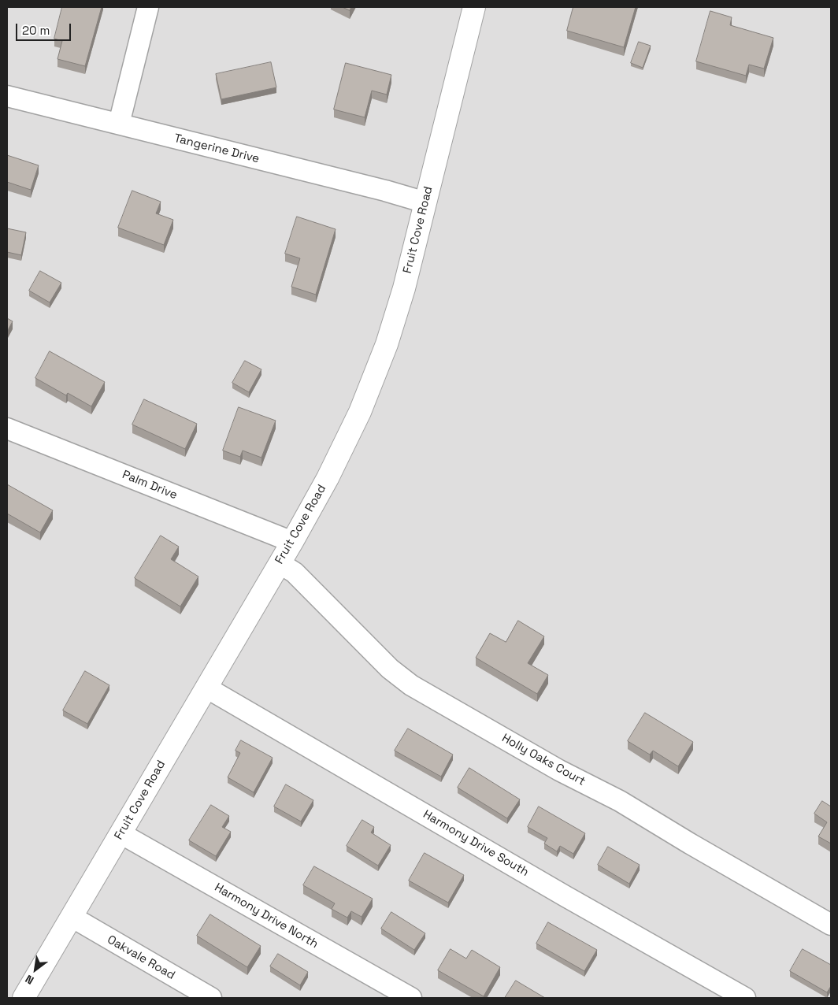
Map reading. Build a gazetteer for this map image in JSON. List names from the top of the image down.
{
  "streets": {
    "street": [
      "Tangerine Drive",
      "Fruit Cove Road",
      "Palm Drive",
      "Holly Oaks Court",
      "Harmony Drive South",
      "Harmony Drive North",
      "Oakvale Road"
    ]
  },
  "crossings": [
    ["Tangerine Drive", "Fruit Cove Road"],
    ["Fruit Cove Road", "Palm Drive"],
    ["Fruit Cove Road", "Holly Oaks Court"],
    ["Fruit Cove Road", "Harmony Drive South"],
    ["Fruit Cove Road", "Harmony Drive North"],
    ["Fruit Cove Road", "Oakvale Road"]
  ],
  "scale_bar": "20 m",
  "north": "bottom left"
}
